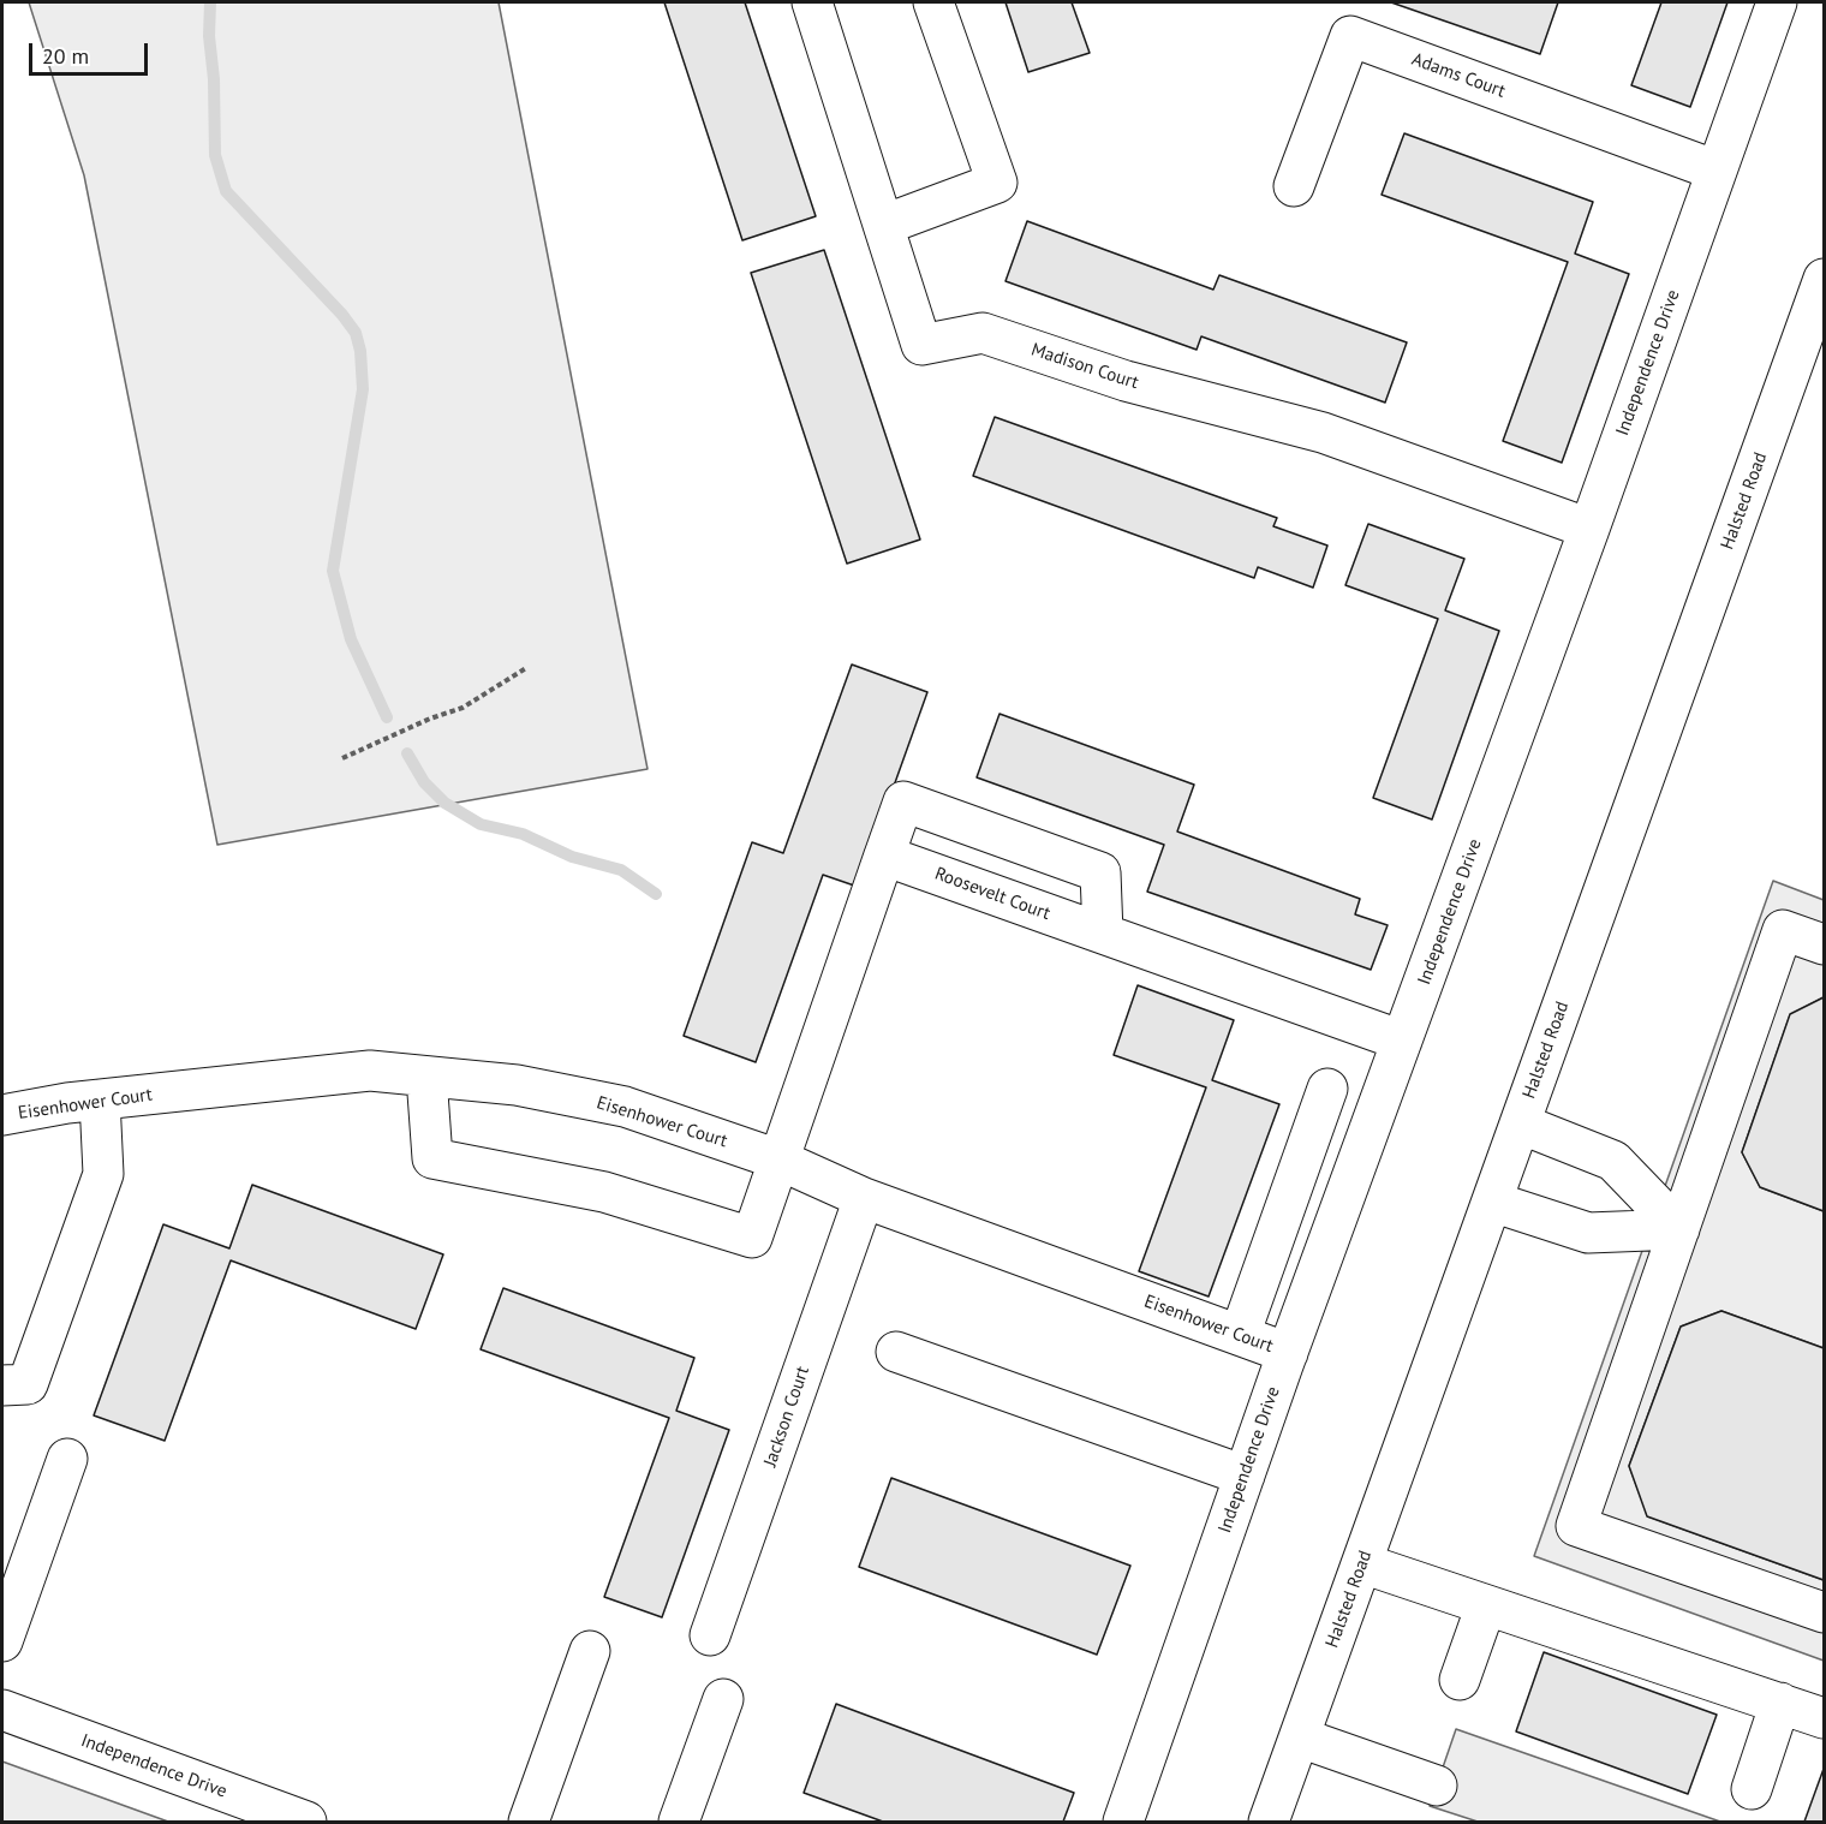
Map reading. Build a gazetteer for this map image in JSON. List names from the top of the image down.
{
  "streets": {
    "street": [
      "Adams Court",
      "Independence Drive",
      "Madison Court",
      "Halsted Road",
      "Roosevelt Court",
      "Eisenhower Court",
      "Jackson Court"
    ]
  },
  "crossings": [
    ["Adams Court", "Independence Drive"],
    ["Independence Drive", "Madison Court"],
    ["Independence Drive", "Roosevelt Court"],
    ["Independence Drive", "Eisenhower Court"],
    ["Eisenhower Court", "Jackson Court"]
  ],
  "scale_bar": "20 m"
}
